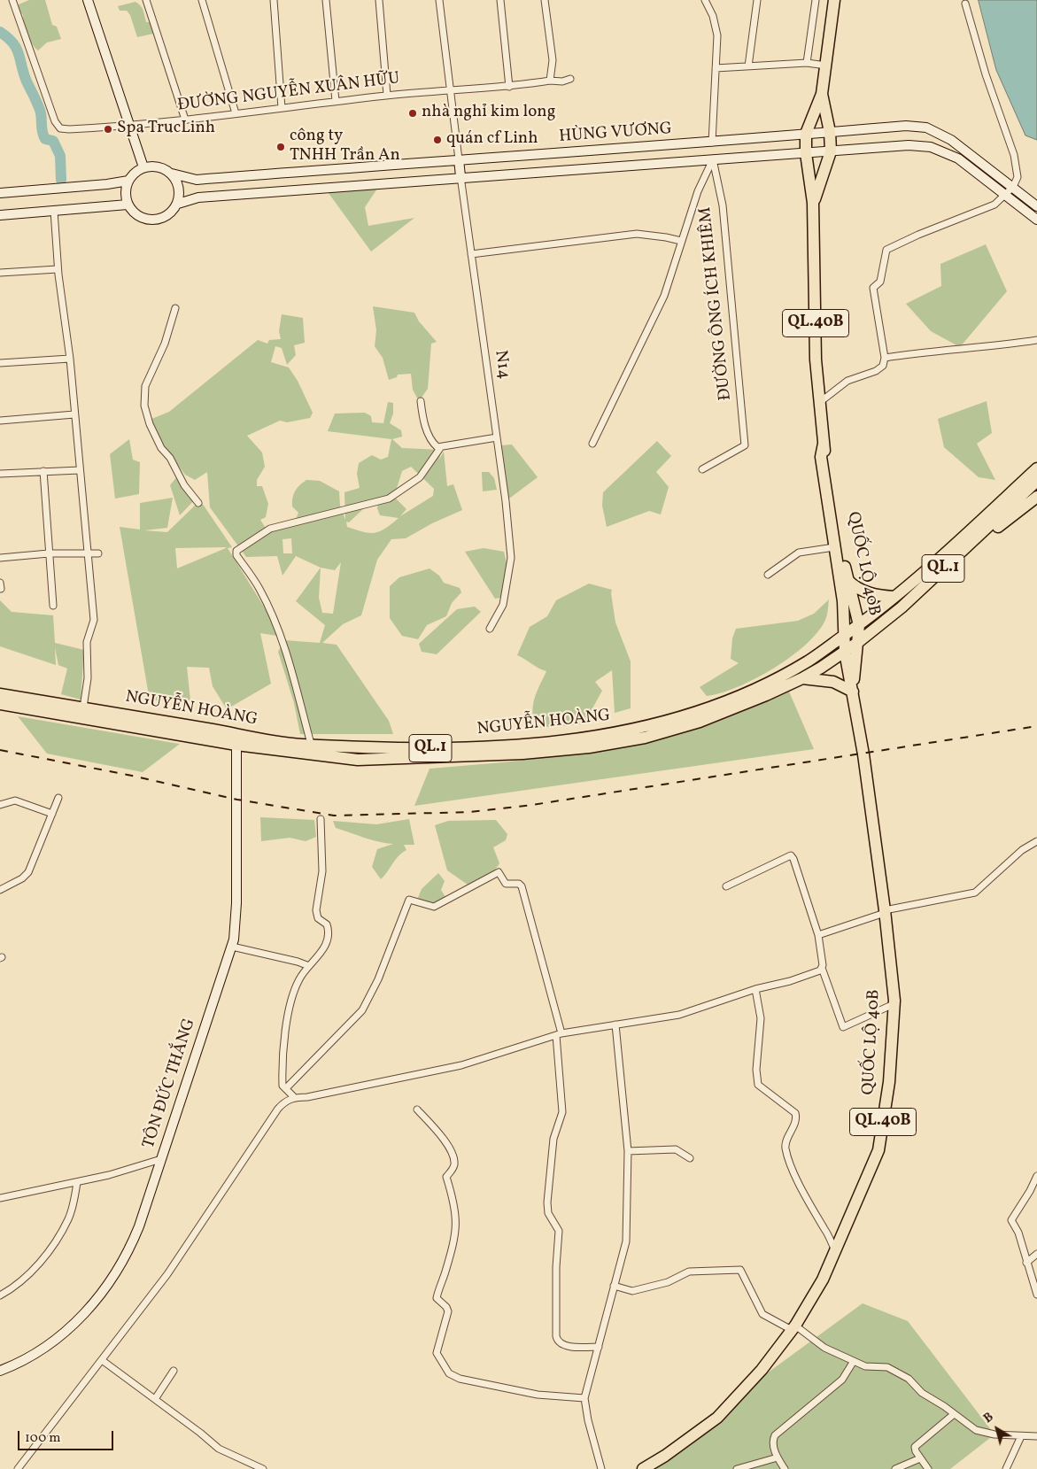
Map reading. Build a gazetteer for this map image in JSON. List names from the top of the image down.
{
  "streets": {
    "highway": [
      "QL.40B",
      "QUỐC LỘ 40B",
      "QL.1",
      "NGUYỄN HOÀNG"
    ],
    "main road": ["HÙNG VƯƠNG", "TÔN ĐỨC THẮNG"],
    "street": ["ĐƯỜNG NGUYỄN XUÂN HỮU", "ĐƯỜNG ÔNG ÍCH KHIÊM", "N14"]
  },
  "crossings": [
    ["HÙNG VƯƠNG", "ĐƯỜNG ÔNG ÍCH KHIÊM"],
    ["HÙNG VƯƠNG", "N14"],
    ["QUỐC LỘ 40B", "NGUYỄN HOÀNG"],
    ["NGUYỄN HOÀNG", "TÔN ĐỨC THẮNG"]
  ],
  "places": [
    "nhà nghỉ kim long",
    "Spa TrucLinh",
    "quán cf Linh",
    "công ty TNHH Trần An"
  ],
  "scale_bar": "100 m",
  "north": "top left"
}
